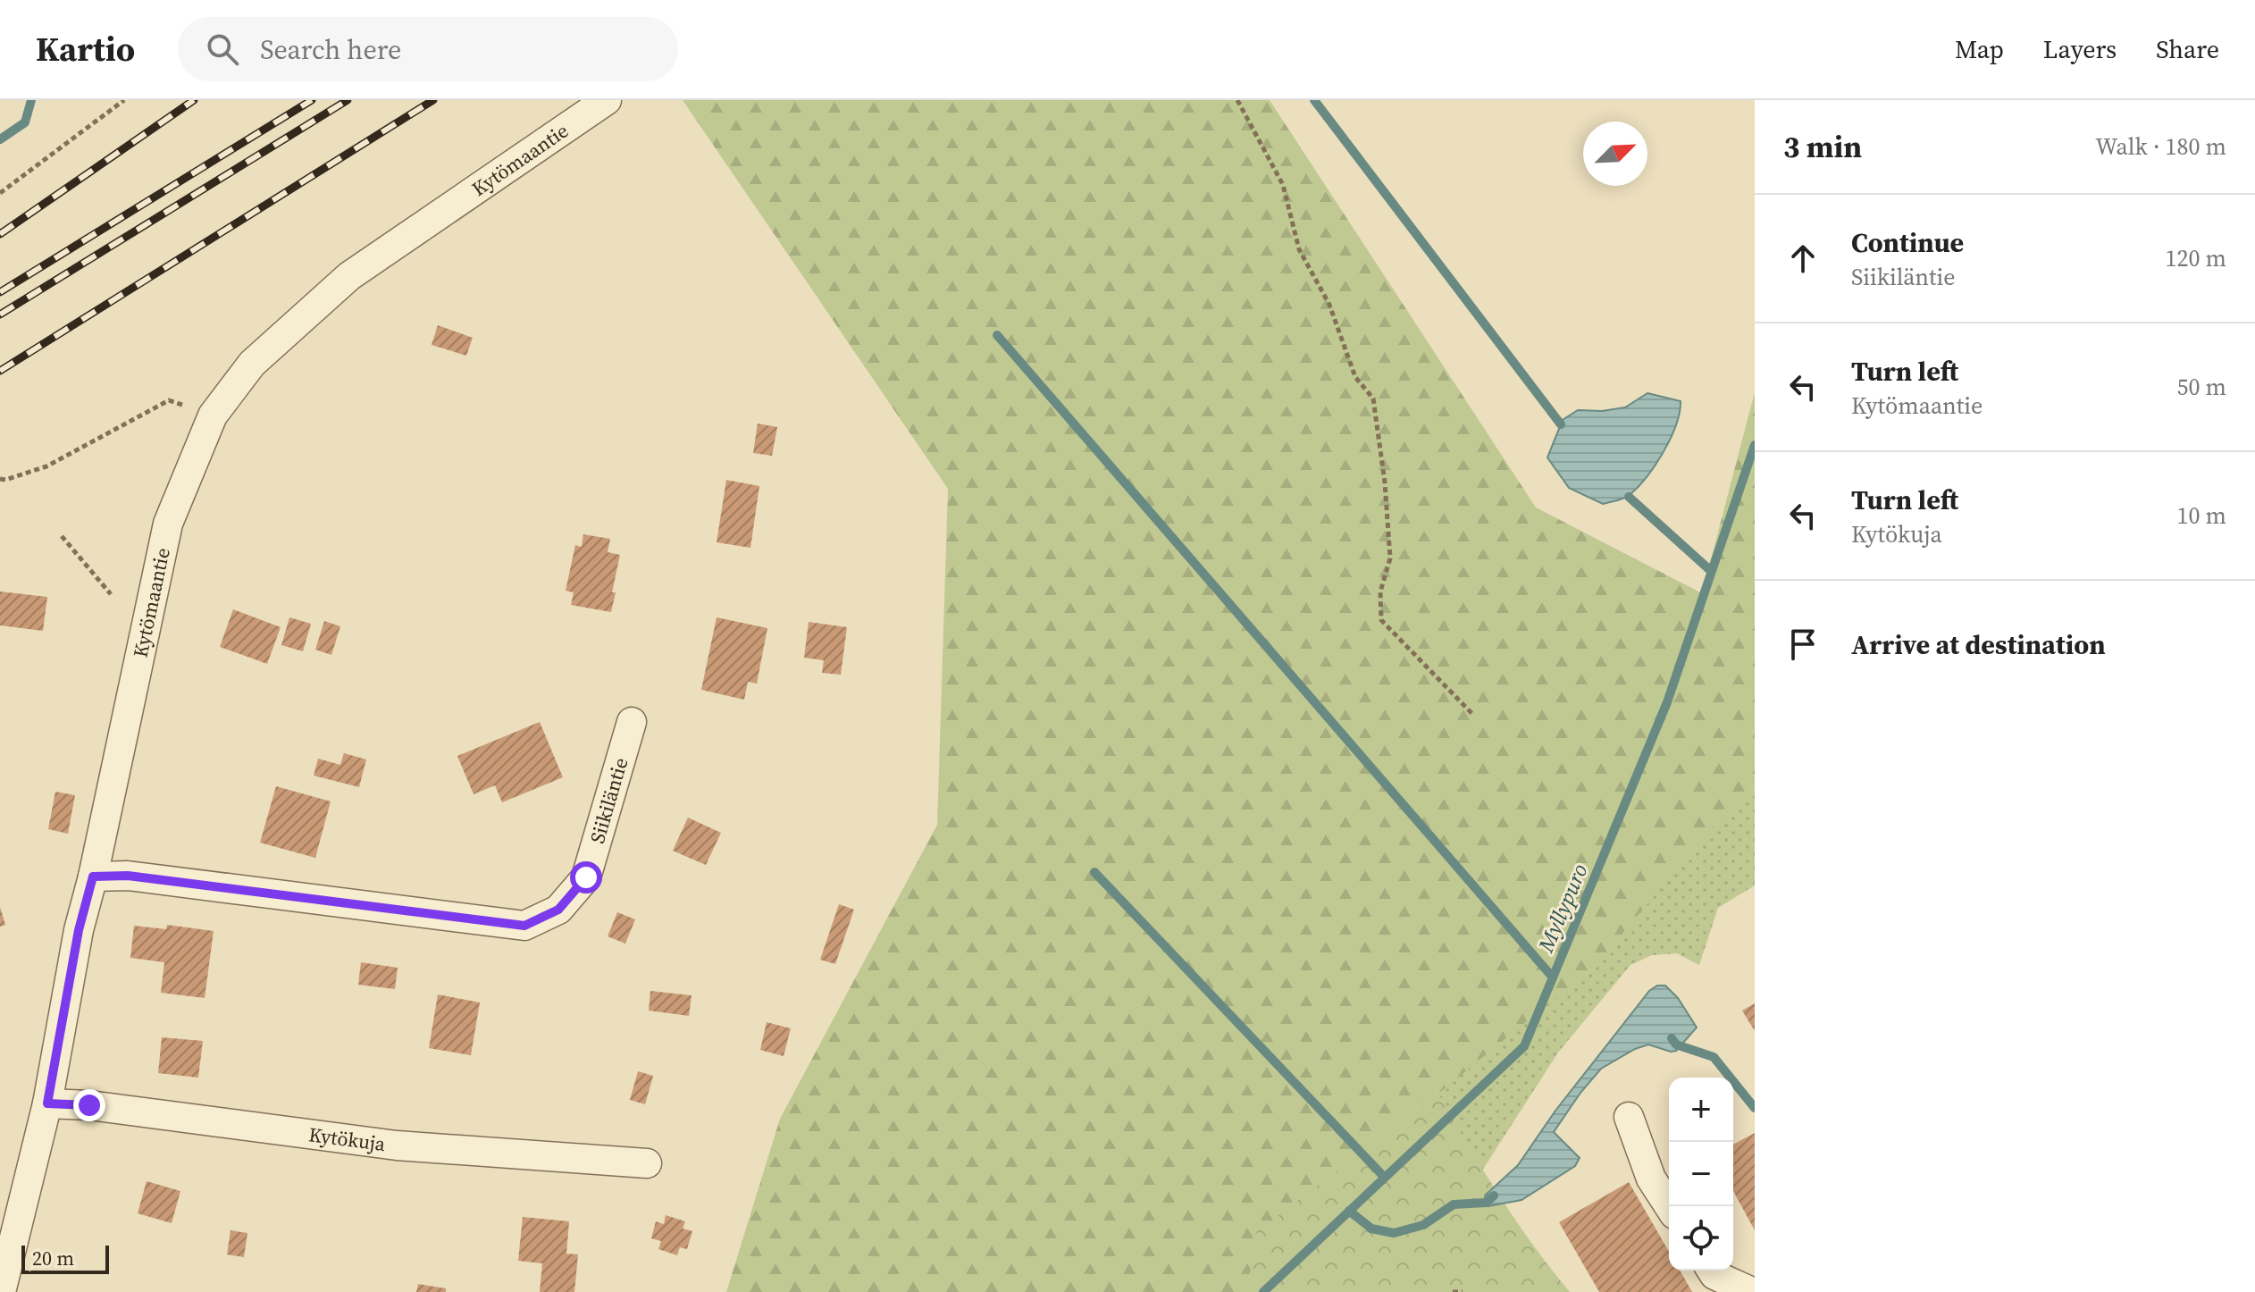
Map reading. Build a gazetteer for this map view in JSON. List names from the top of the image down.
{
  "streets": {
    "street": ["Kytömaantie", "Siikiläntie", "Kytökuja"]
  },
  "crossings": [
    ["Kytömaantie", "Siikiläntie"],
    ["Kytömaantie", "Kytökuja"]
  ],
  "water": ["Myllypuro"],
  "scale_bar": "20 m",
  "north": "top right",
  "page": {
    "header": "Kartio",
    "search": "Search here",
    "nav": ["Map", "Layers", "Share"],
    "heading": ["3 min", "Walk · 180 m"],
    "list": [
      ["Continue", "Siikiläntie", "120 m"],
      ["Turn left", "Kytömaantie", "50 m"],
      ["Turn left", "Kytökuja", "10 m"],
      "Arrive at destination"
    ],
    "map_buttons": ["+", "−"],
    "scale": "20 m"
  }
}
